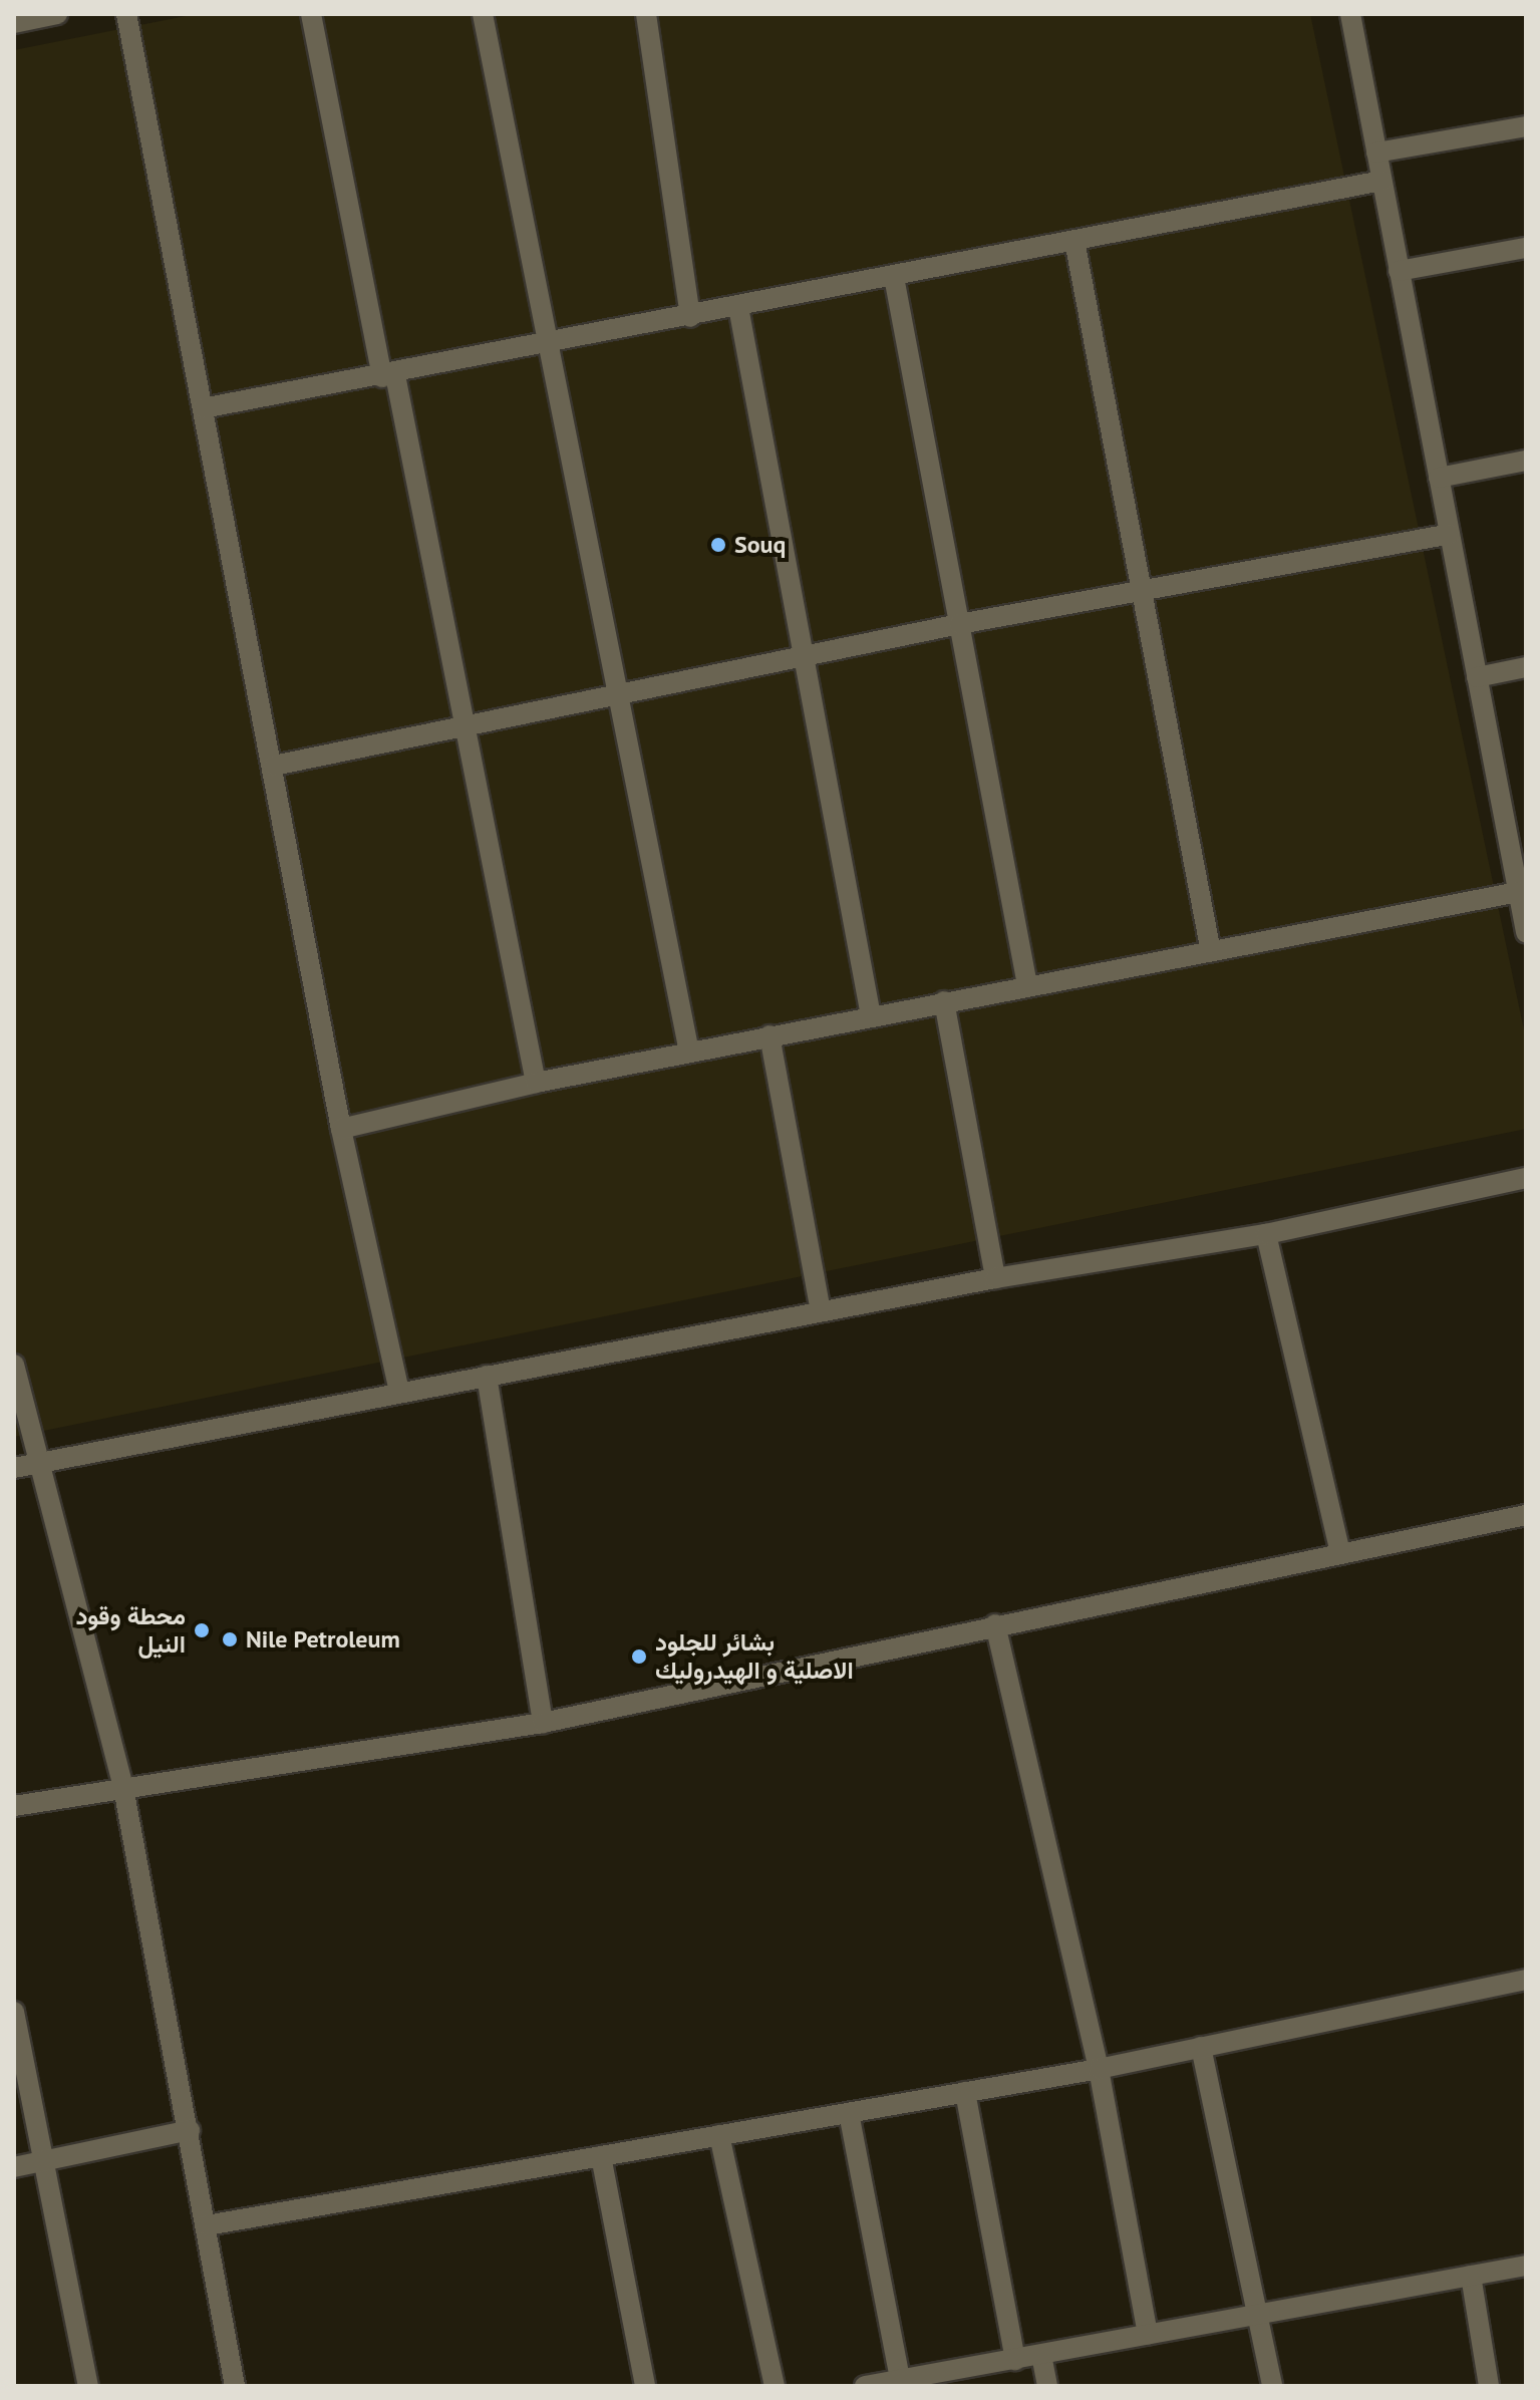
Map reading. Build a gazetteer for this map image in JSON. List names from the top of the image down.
{
  "places": [
    "Souq",
    "محطة وقود النيل",
    "Nile Petroleum",
    "بشائر للجلود الاصلية و الهيدروليك"
  ]
}
